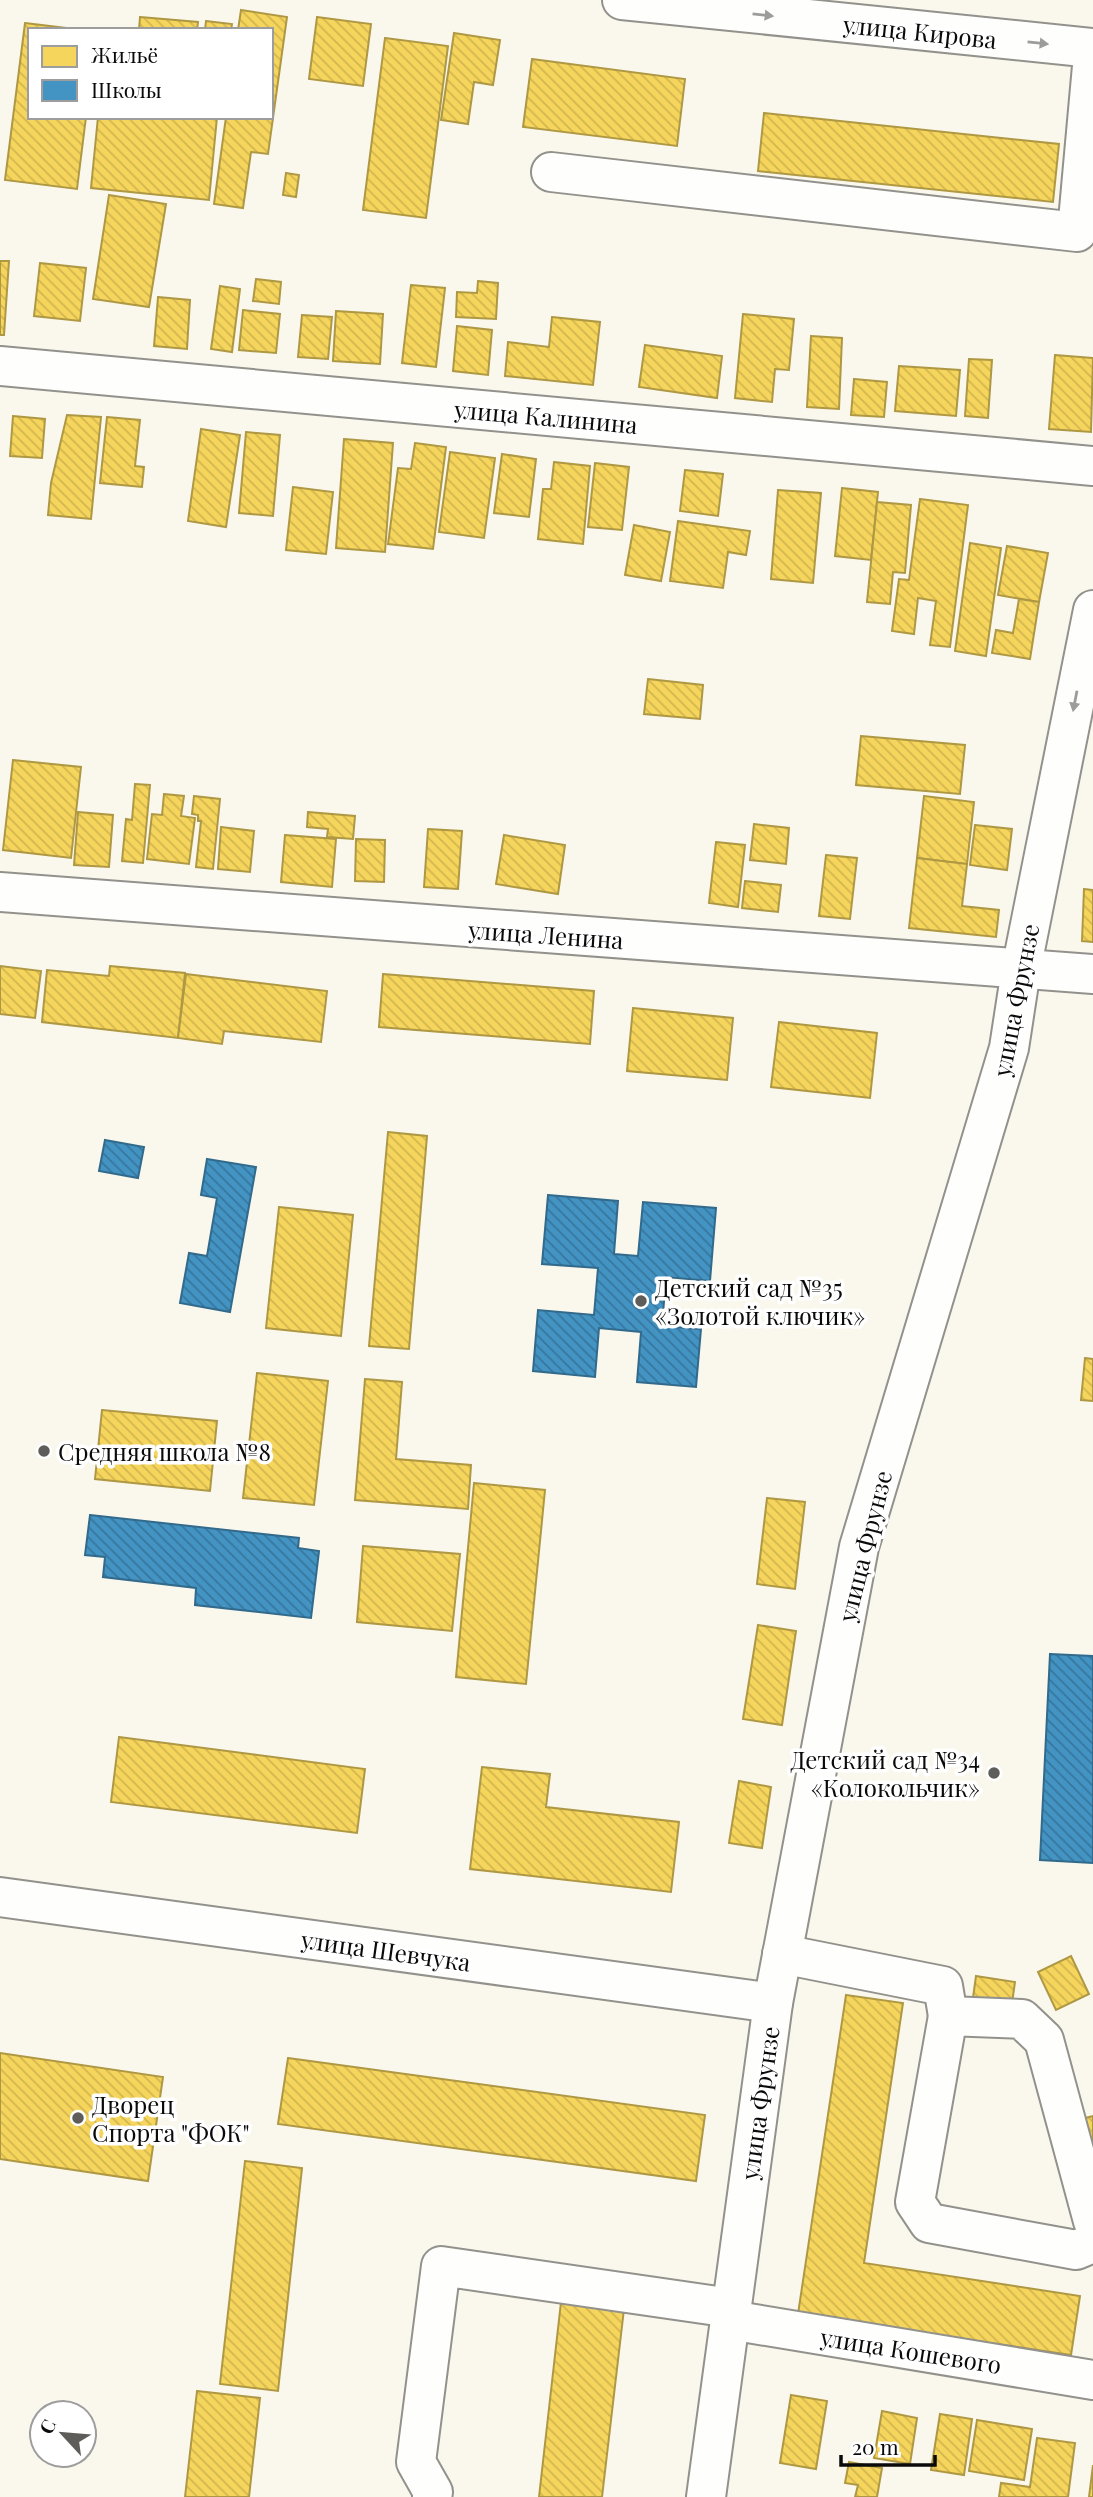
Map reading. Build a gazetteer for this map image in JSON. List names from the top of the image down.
{
  "streets": {
    "street": [
      "улица Кирова",
      "улица Калинина",
      "улица Ленина",
      "улица Фрунзе",
      "улица Шевчука",
      "улица Кошевого"
    ]
  },
  "crossings": [
    ["улица Ленина", "улица Фрунзе"],
    ["улица Фрунзе", "улица Шевчука"],
    ["улица Фрунзе", "улица Кошевого"]
  ],
  "one_way": ["улица Кирова"],
  "places": [
    "Детский сад №35 «Золотой ключик»",
    "Средняя школа №8",
    "Детский сад №34 «Колокольчик»",
    "Дворец Спорта \"ФОК\""
  ],
  "legend": ["Жильё", "Школы"],
  "scale_bar": "20 m",
  "north": "top left"
}
